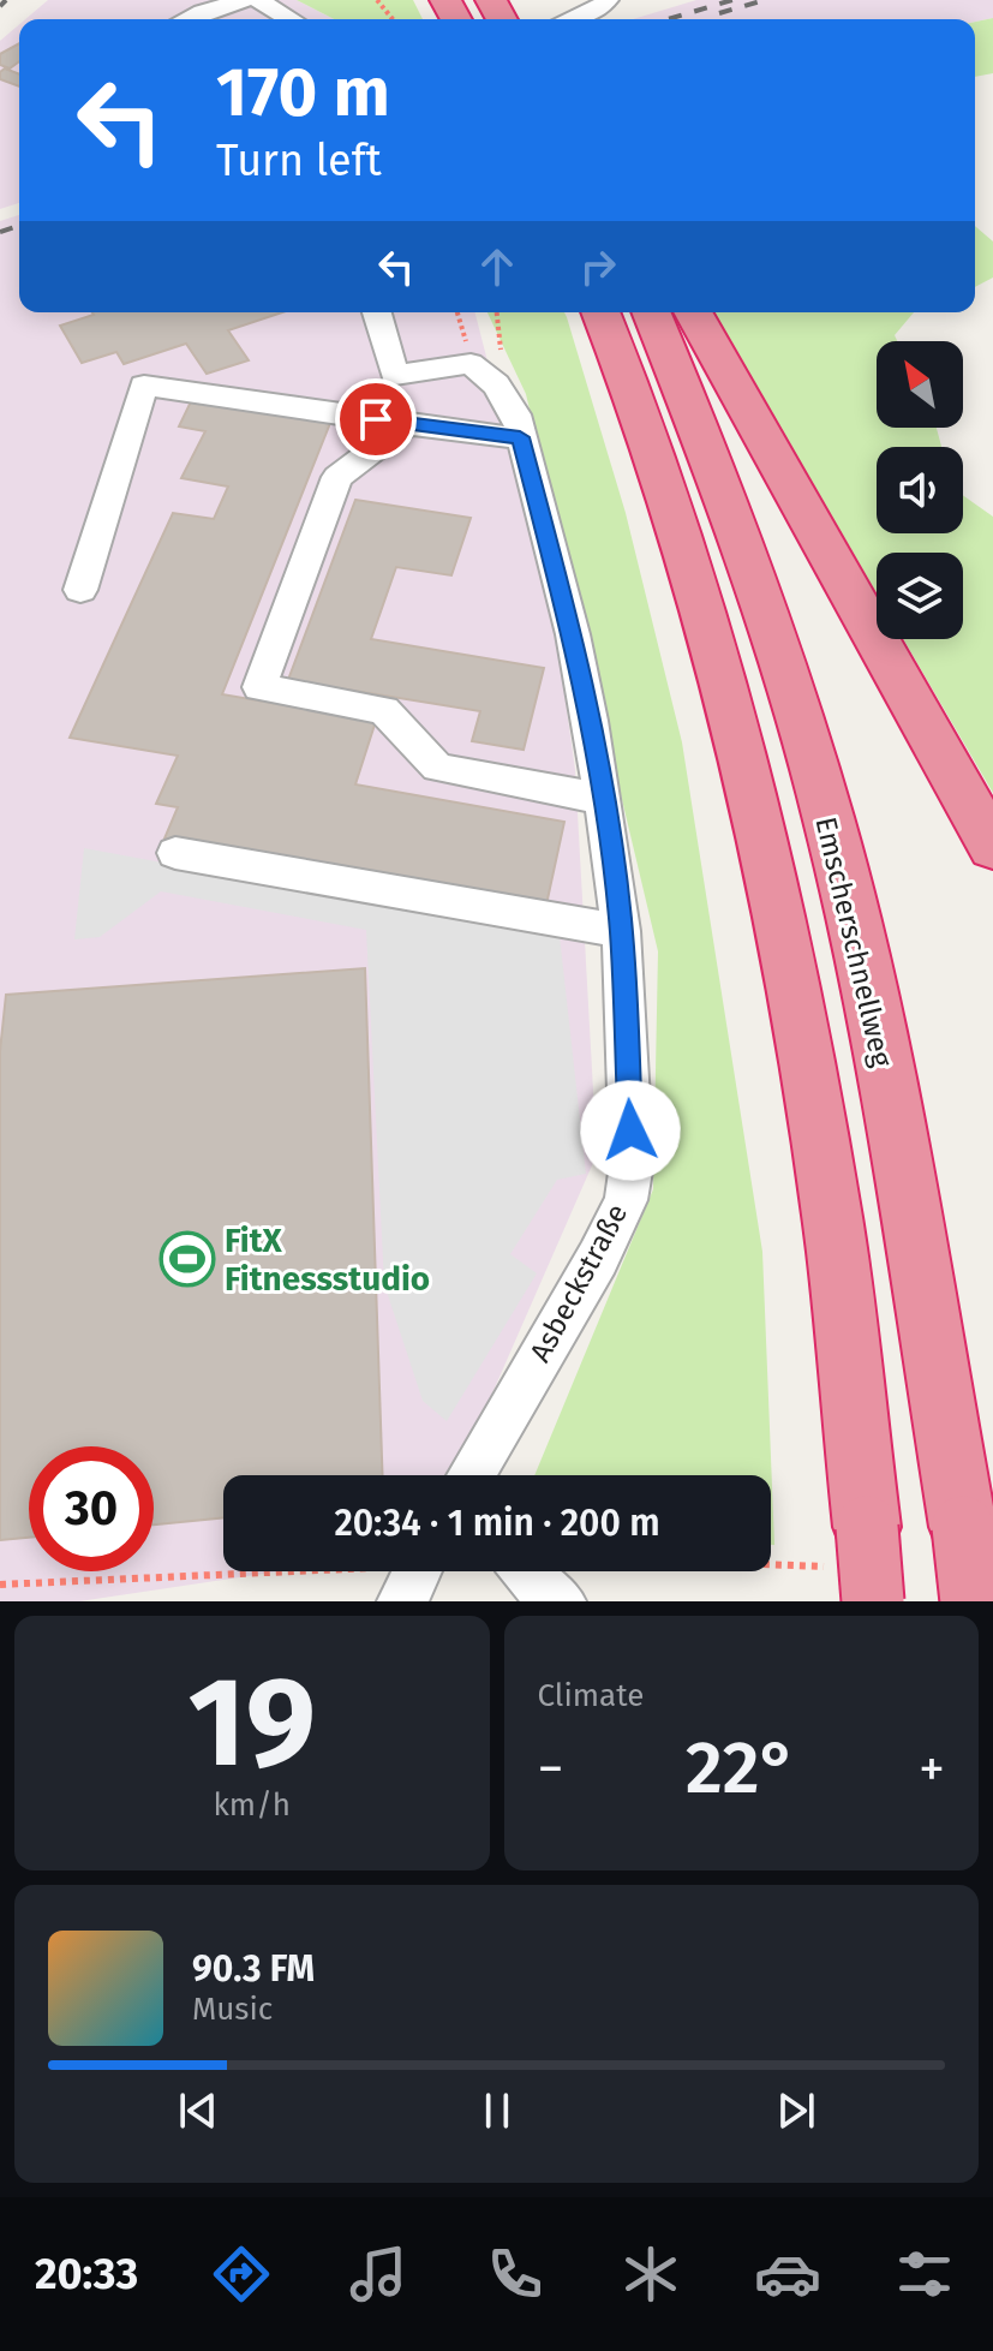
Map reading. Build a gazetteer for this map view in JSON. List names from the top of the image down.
{
  "streets": {
    "highway": ["Emscherschnellweg"],
    "street": ["Asbeckstraße"]
  },
  "places": {
    "sports": ["FitX Fitnessstudio"]
  },
  "north": "top left",
  "page": {
    "turn": ["170 m", "Turn left"],
    "limit": "30",
    "trip": "20:34 · 1 min · 200 m",
    "tile": [
      ["19", "km/h"],
      "Climate"
    ],
    "heat": ["−", "22°", "+"],
    "song": ["90.3 FM", "Music"],
    "tabs": "20:33"
  }
}
